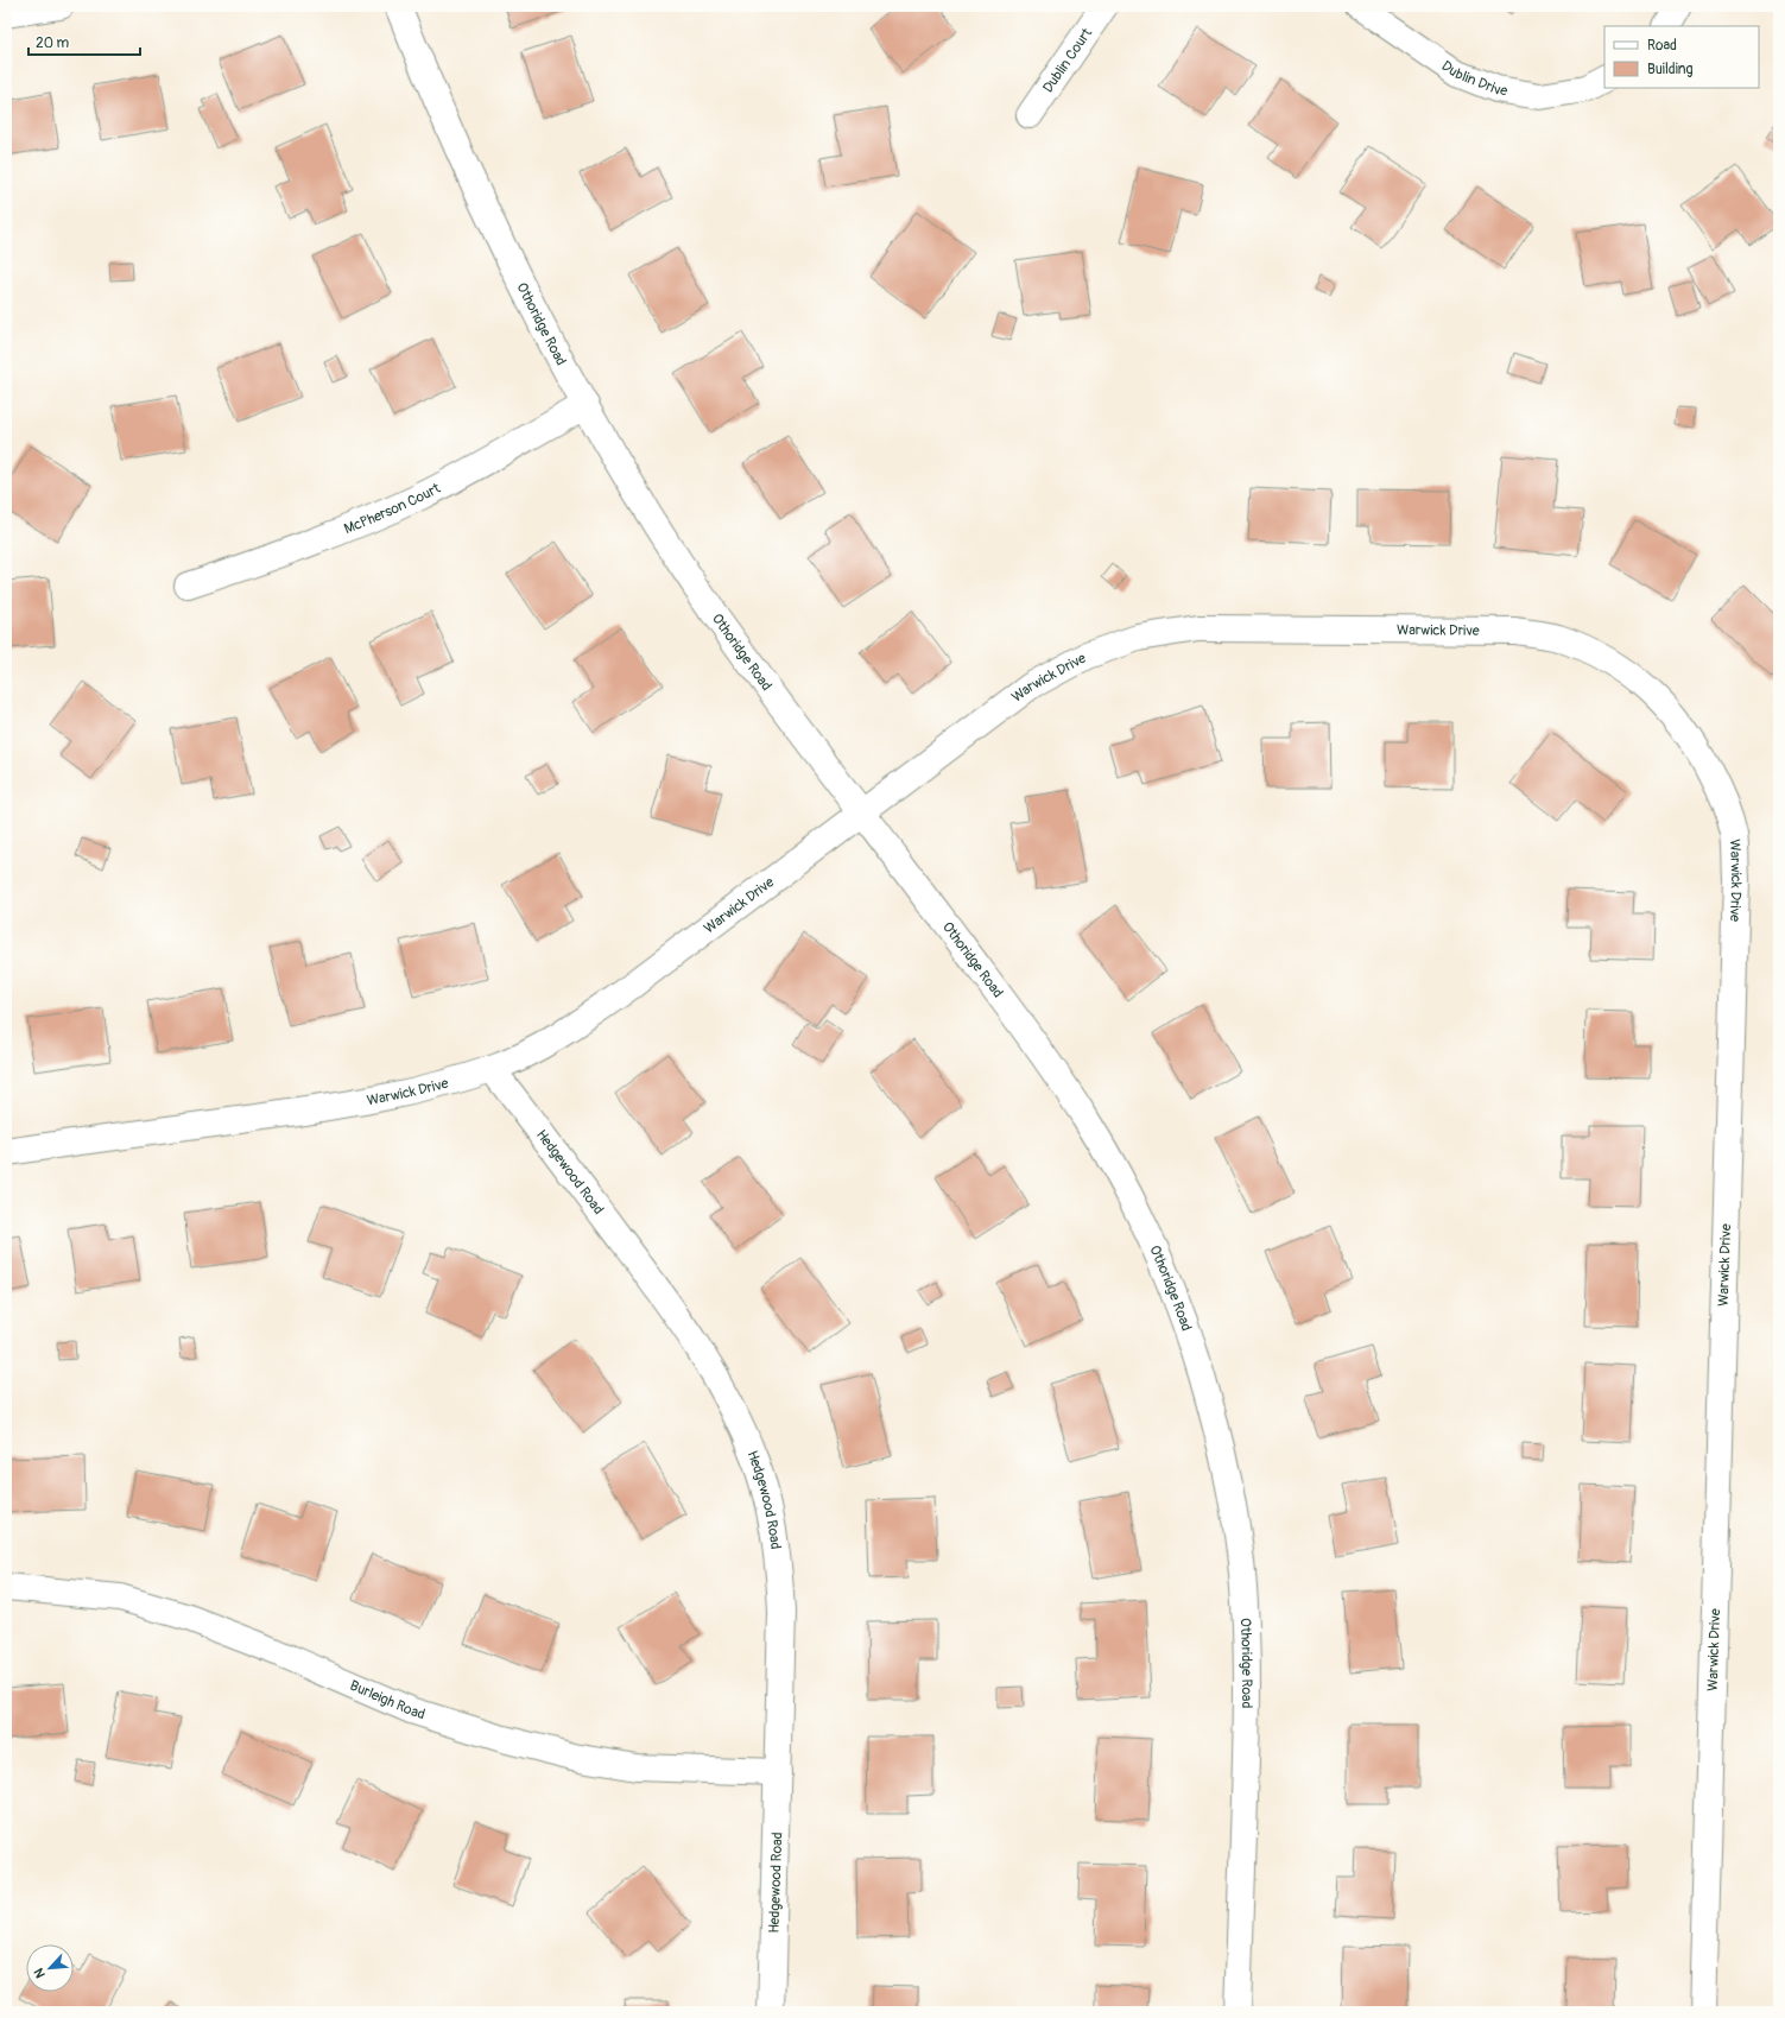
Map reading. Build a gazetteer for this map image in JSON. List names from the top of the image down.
{
  "streets": {
    "street": [
      "Dublin Court",
      "Dublin Drive",
      "Othoridge Road",
      "McPherson Court",
      "Warwick Drive",
      "Hedgewood Road",
      "Burleigh Road"
    ]
  },
  "crossings": [
    ["Othoridge Road", "McPherson Court"],
    ["Othoridge Road", "Warwick Drive"],
    ["Warwick Drive", "Hedgewood Road"],
    ["Hedgewood Road", "Burleigh Road"]
  ],
  "legend": ["Road", "Building"],
  "scale_bar": "20 m",
  "north": "bottom left"
}
